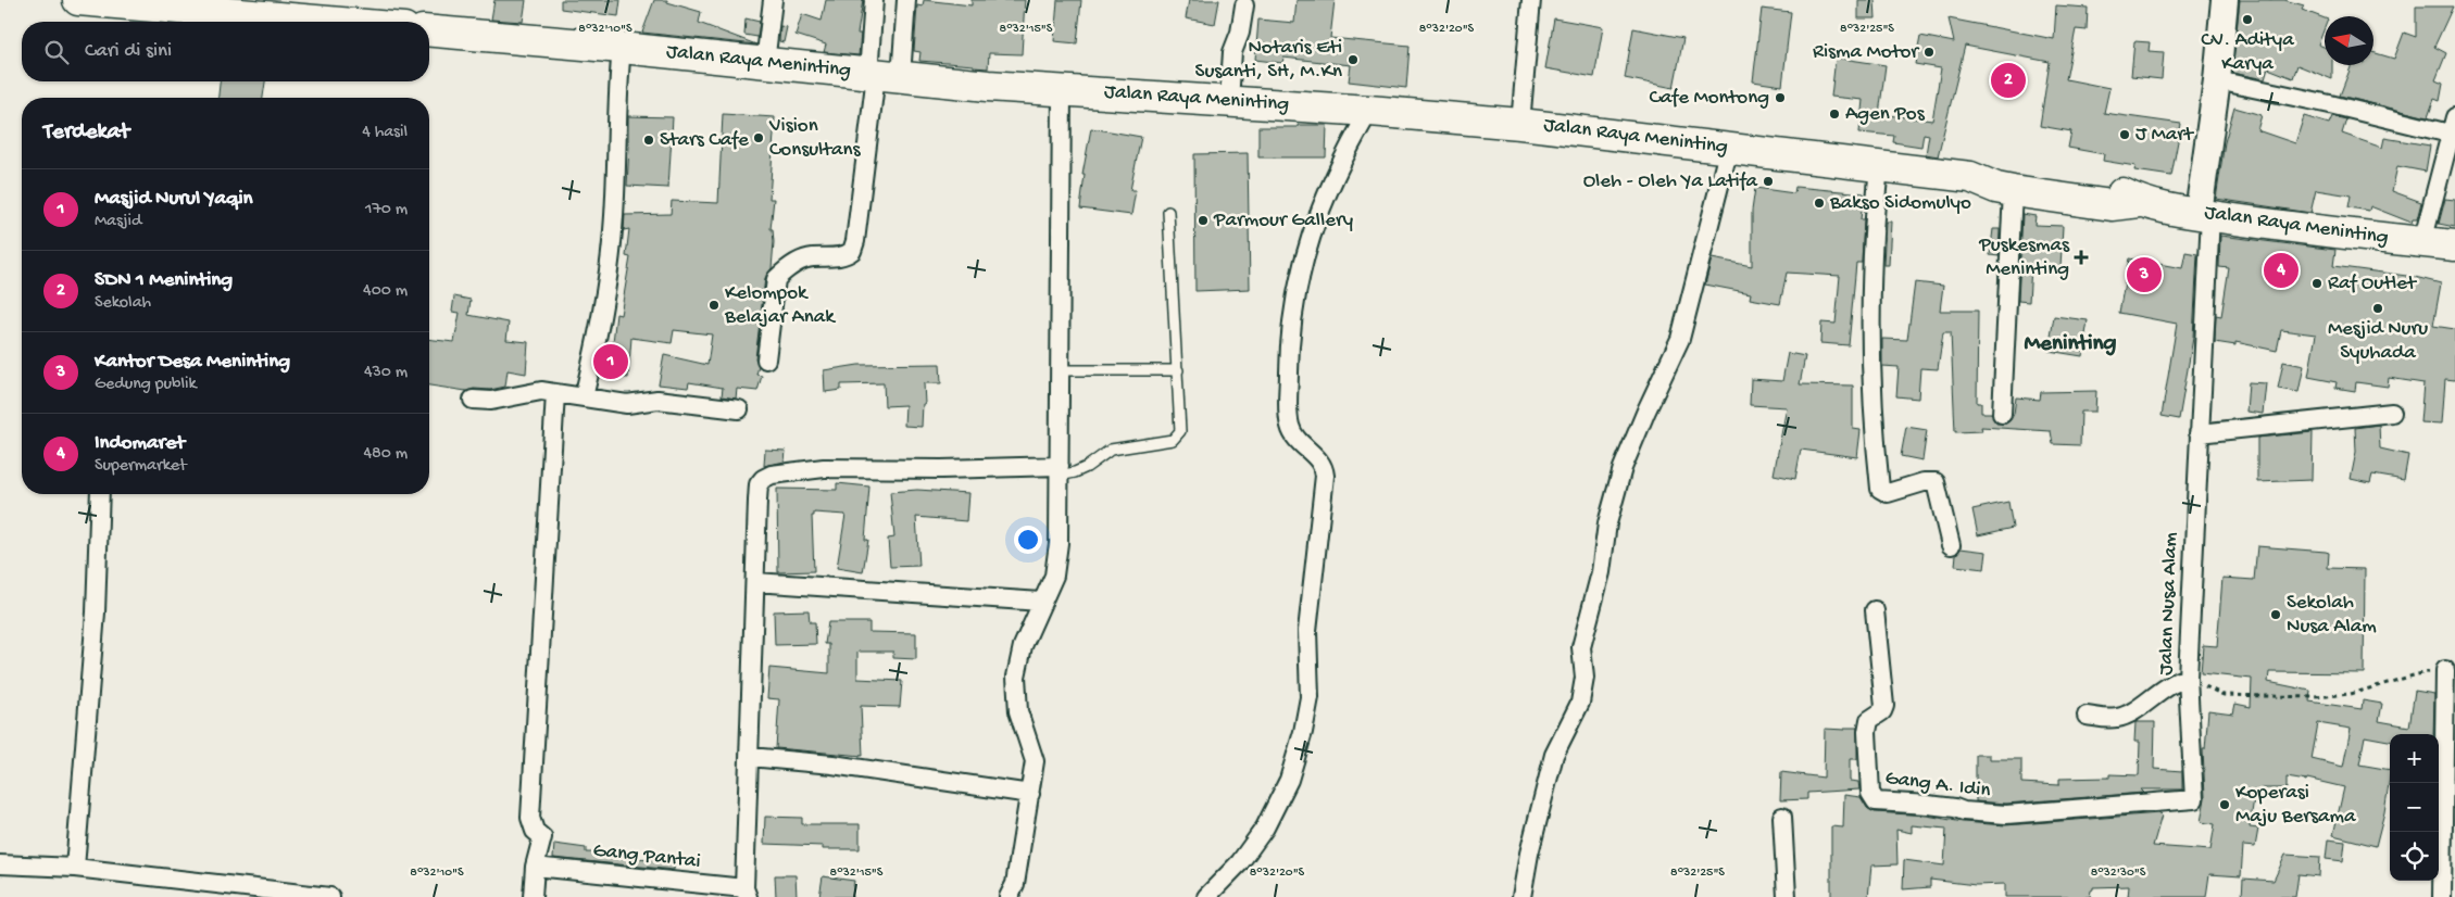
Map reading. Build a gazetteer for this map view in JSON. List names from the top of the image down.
{
  "streets": {
    "highway": ["Jalan Raya Meninting"],
    "street": ["Jalan Nusa Alam", "Gang A. Idin", "Gang Pantai"]
  },
  "crossings": [
    ["Jalan Raya Meninting", "Jalan Nusa Alam"],
    ["Jalan Nusa Alam", "Gang A. Idin"]
  ],
  "districts": ["Meninting"],
  "places": {
    "other": [
      "CV. Aditya Karya",
      "Risma Motor",
      "Notaris Eti Susanti, SH, M.Kn",
      "Cafe Montong",
      "Agen Pos",
      "J Mart",
      "Vision Consultans",
      "Stars Cafe",
      "Oleh - Oleh Ya Latifa",
      "Bakso Sidomulyo",
      "Parmour Gallery",
      "Raf Outlet",
      "Kelompok Belajar Anak",
      "Mesjid Nuru Syuhada",
      "Sekolah Nusa Alam",
      "Koperasi Maju Bersama"
    ],
    "health": ["Puskesmas Meninting"]
  },
  "north": "left",
  "page": {
    "search": "Cari di sini",
    "pins": [
      "2",
      "4",
      "3",
      "1"
    ],
    "heading": ["Terdekat", "4 hasil"],
    "list": [
      {
        "mark": "1",
        "name": "Masjid Nurul Yaqin",
        "note": "Masjid",
        "value": "170 m"
      },
      {
        "mark": "2",
        "name": "SDN 1 Meninting",
        "note": "Sekolah",
        "value": "400 m"
      },
      {
        "mark": "3",
        "name": "Kantor Desa Meninting",
        "note": "Gedung publik",
        "value": "430 m"
      },
      {
        "mark": "4",
        "name": "Indomaret",
        "note": "Supermarket",
        "value": "480 m"
      }
    ],
    "map_buttons": ["+", "−"]
  },
  "coordinates": [
    "8°32'10\"S",
    "8°32'15\"S",
    "8°32'20\"S",
    "8°32'25\"S",
    "8°32'30\"S"
  ]
}
